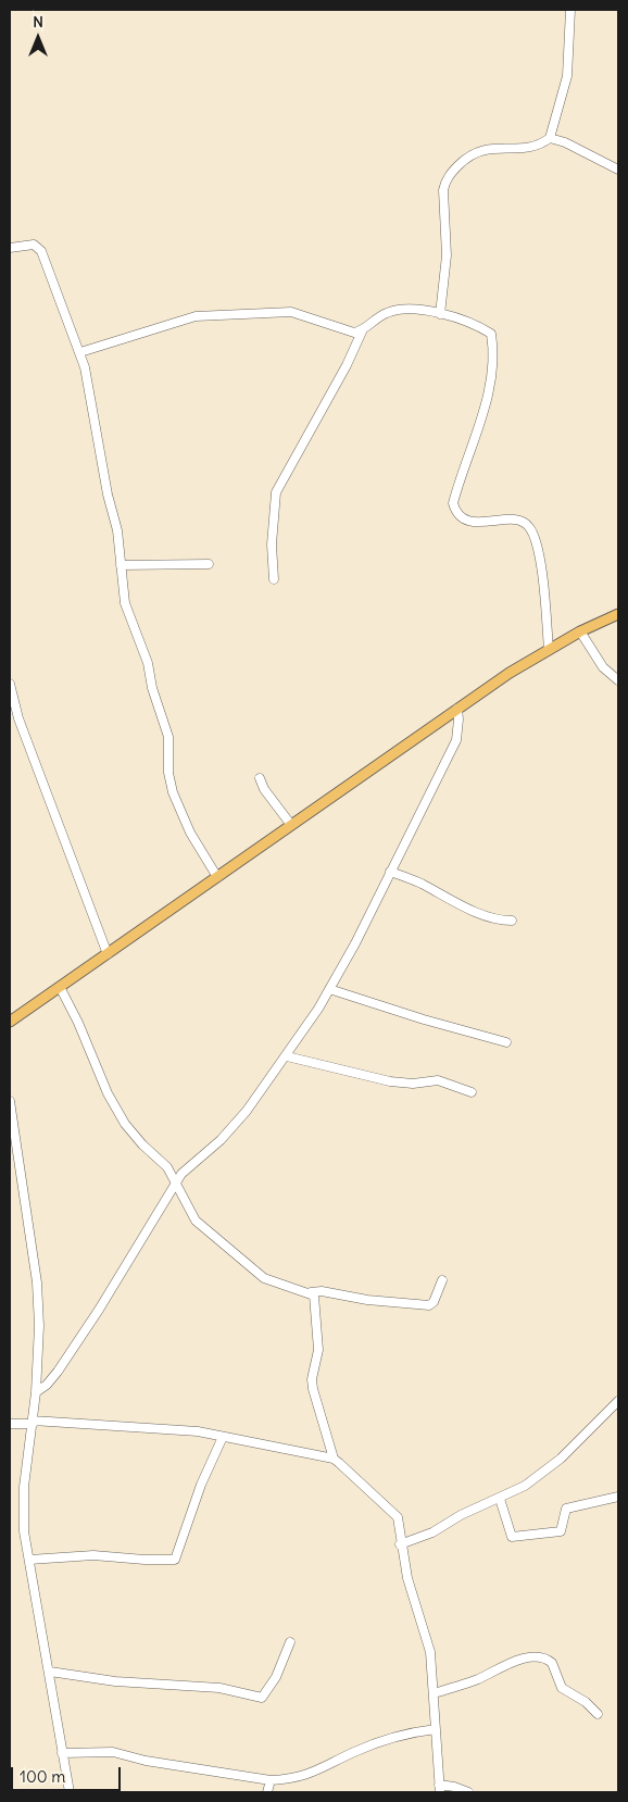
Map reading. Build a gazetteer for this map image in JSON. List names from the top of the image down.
{
  "scale_bar": "100 m",
  "north": "top"
}
